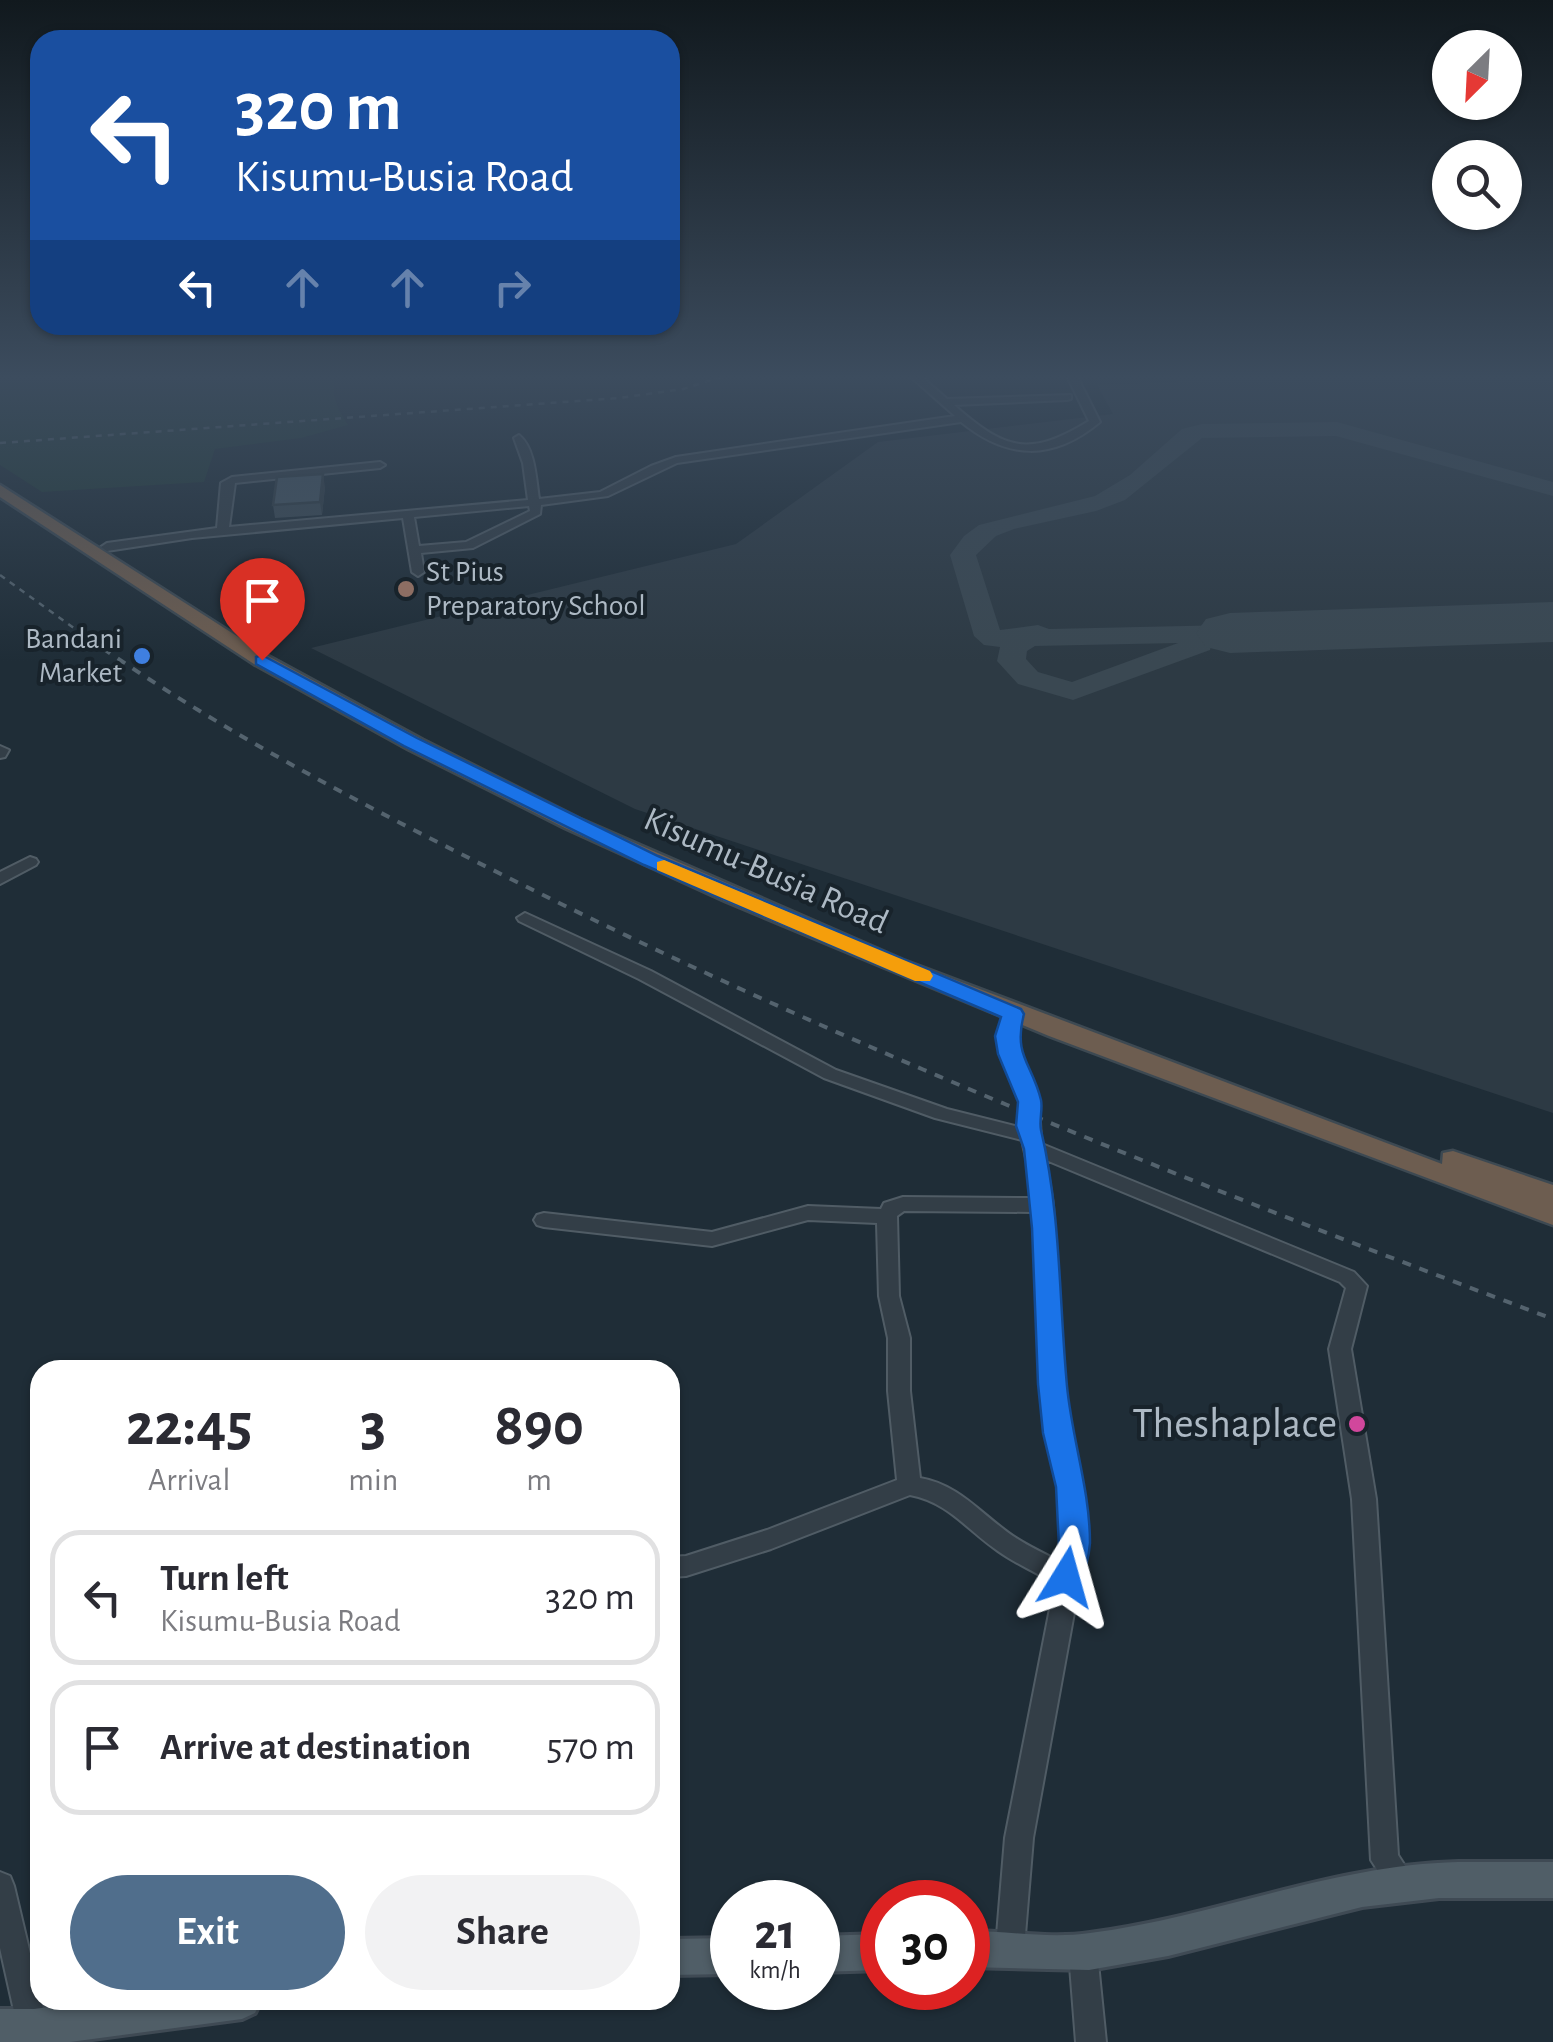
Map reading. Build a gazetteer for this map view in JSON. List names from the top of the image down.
{
  "streets": {
    "highway": ["Kisumu-Busia Road"]
  },
  "places": ["St Pius Preparatory School", "Bandani Market", "Theshaplace"],
  "north": "bottom left",
  "page": {
    "turn": ["320 m", "Kisumu-Busia Road"],
    "eta": [
      "22:45",
      "Arrival",
      "3",
      "min",
      "890",
      "m"
    ],
    "list": [
      {
        "name": "Turn left",
        "note": "Kisumu-Busia Road",
        "value": "320 m"
      },
      {
        "name": "Arrive at destination",
        "value": "570 m"
      }
    ],
    "buttons": ["Exit", "Share"],
    "speed": "21 km/h",
    "limit": "30"
  }
}
